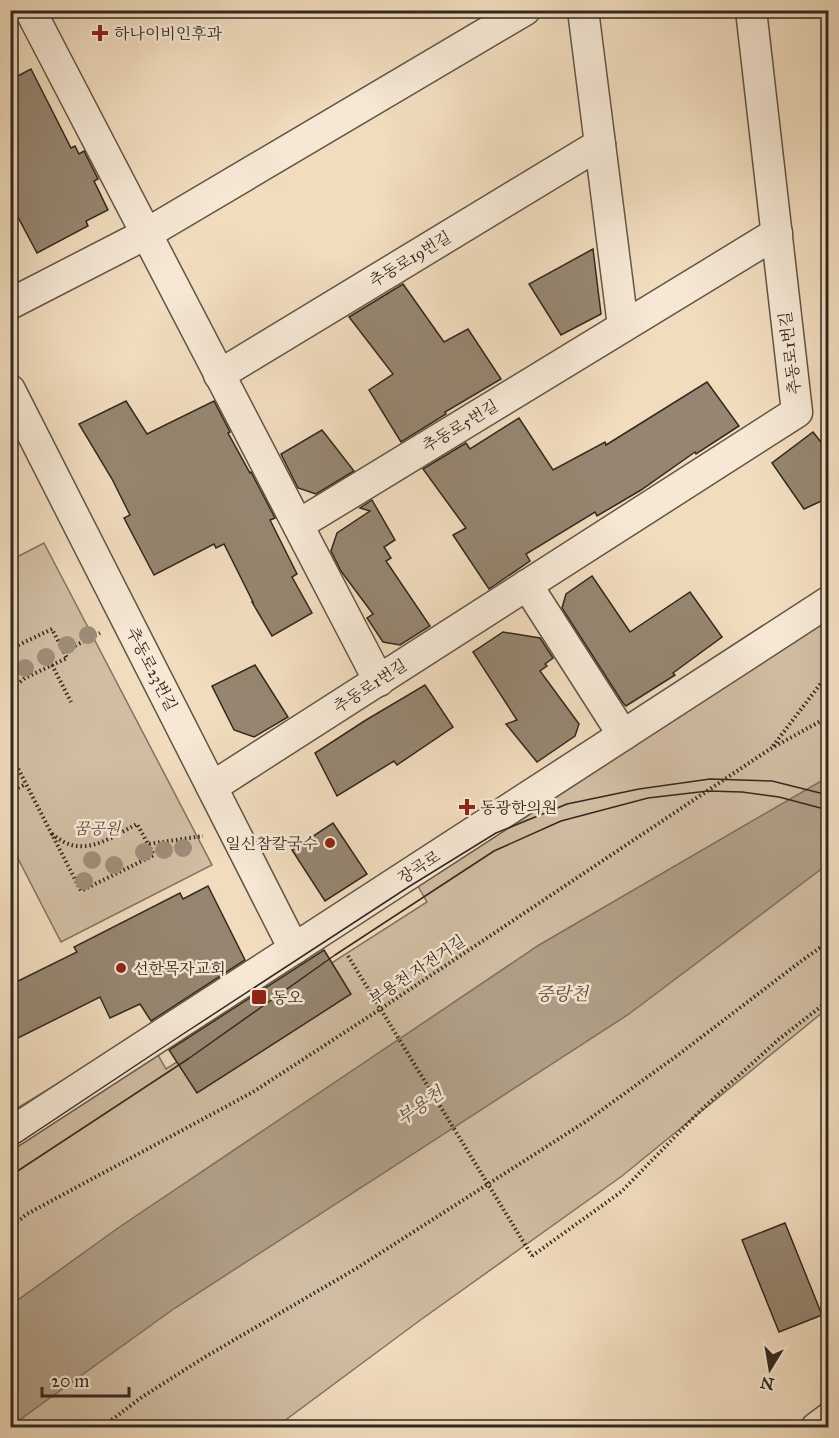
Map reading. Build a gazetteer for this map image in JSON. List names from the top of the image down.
{
  "streets": {
    "street": [
      "추동로19번길",
      "추동로1번길",
      "추동로5번길",
      "추동로23번길",
      "장곡로"
    ],
    "path": ["부용천 자전거길"]
  },
  "crossings": [
    ["추동로1번길", "추동로5번길"],
    ["추동로1번길", "추동로23번길"],
    ["추동로23번길", "장곡로"]
  ],
  "water": ["중랑천", "부용천"],
  "parks": ["꿈공원"],
  "places": {
    "health": ["하나이비인후과", "동광한의원"],
    "other": ["일신참칼국수", "선한목자교회"],
    "transit": ["동오"]
  },
  "scale_bar": "20 m",
  "north": "bottom"
}
